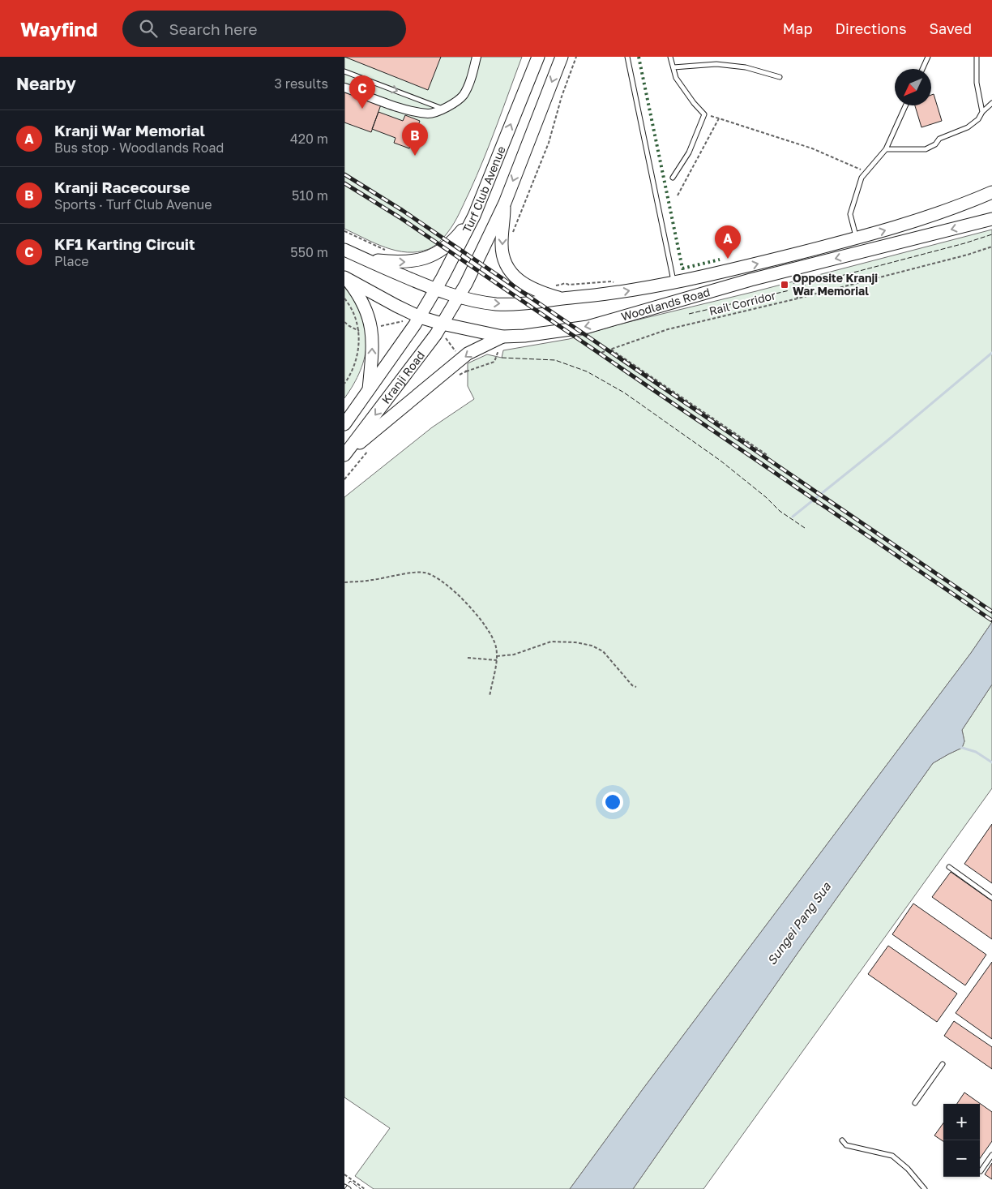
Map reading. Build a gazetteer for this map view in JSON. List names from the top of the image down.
{
  "streets": {
    "main road": ["Turf Club Avenue", "Woodlands Road", "Kranji Road"],
    "path": ["Rail Corridor"]
  },
  "crossings": [
    ["Turf Club Avenue", "Woodlands Road"],
    ["Turf Club Avenue", "Kranji Road"],
    ["Woodlands Road", "Kranji Road"]
  ],
  "water": ["Sungei Pang Sua"],
  "places": {
    "transit": ["Opposite Kranji War Memorial"]
  },
  "north": "bottom left",
  "page": {
    "header": "Wayfind",
    "search": "Search here",
    "nav": ["Map", "Directions", "Saved"],
    "heading": ["Nearby", "3 results"],
    "pins": ["C", "B", "A"],
    "list": [
      {
        "mark": "A",
        "name": "Kranji War Memorial",
        "note": "Bus stop · Woodlands Road",
        "value": "420 m"
      },
      {
        "mark": "B",
        "name": "Kranji Racecourse",
        "note": "Sports · Turf Club Avenue",
        "value": "510 m"
      },
      {
        "mark": "C",
        "name": "KF1 Karting Circuit",
        "note": "Place",
        "value": "550 m"
      }
    ],
    "map_buttons": ["+", "−"]
  }
}
